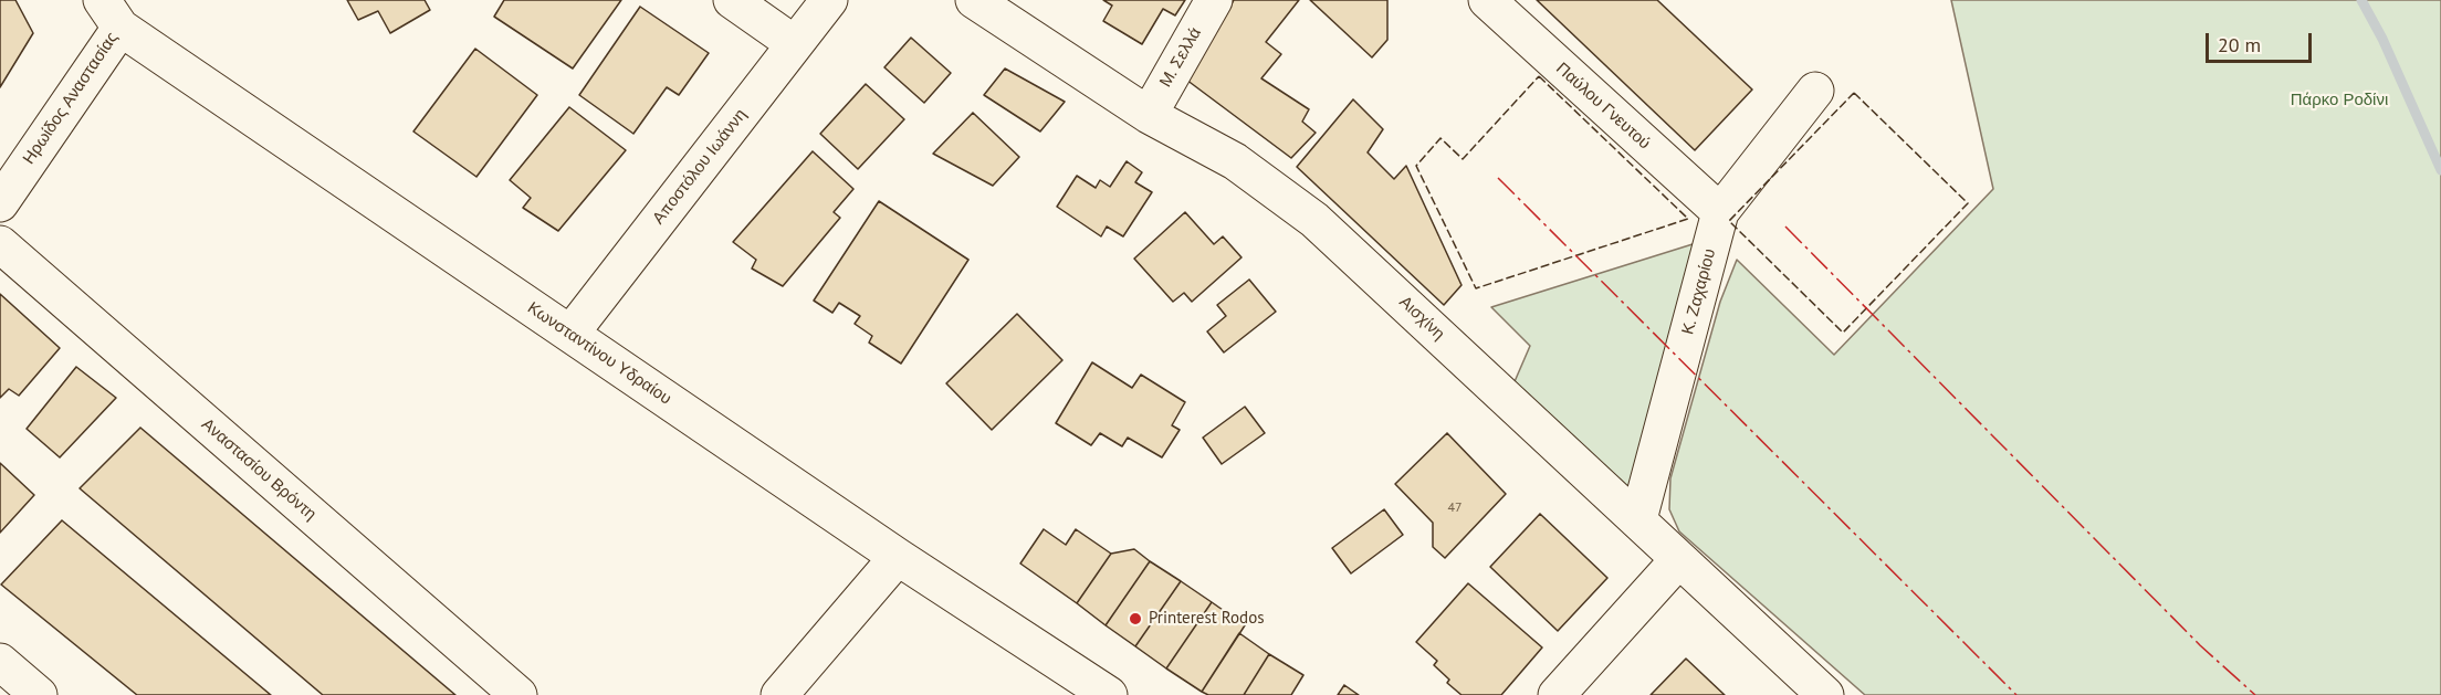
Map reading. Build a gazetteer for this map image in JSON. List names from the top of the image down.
{
  "streets": {
    "street": [
      "Μ. Σελλά",
      "Ηρωίδος Αναστασίας",
      "Παύλου Γνευτού",
      "Αποστόλου Ιωάννη",
      "Κ. Ζαχαρίου",
      "Αισχίνη",
      "Κωνσταντίνου Υδραίου",
      "Αναστασίου Βρόντη"
    ]
  },
  "crossings": [
    ["Μ. Σελλά", "Αισχίνη"],
    ["Ηρωίδος Αναστασίας", "Κωνσταντίνου Υδραίου"],
    ["Παύλου Γνευτού", "Κ. Ζαχαρίου"],
    ["Αποστόλου Ιωάννη", "Κωνσταντίνου Υδραίου"],
    ["Κ. Ζαχαρίου", "Αισχίνη"]
  ],
  "parks": ["Πάρκο Ροδίνι"],
  "places": ["Printerest Rodos"],
  "house_numbers": ["47"],
  "scale_bar": "20 m"
}
